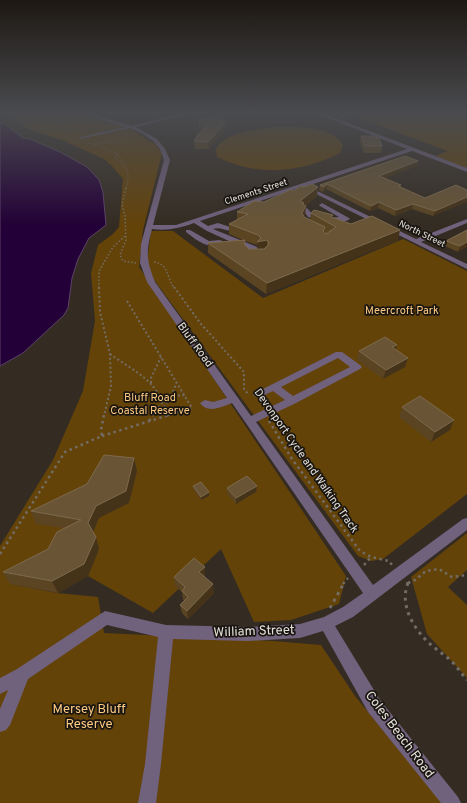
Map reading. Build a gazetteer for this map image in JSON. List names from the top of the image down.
{
  "streets": {
    "street": [
      "Clements Street",
      "North Street",
      "Bluff Road",
      "William Street",
      "Coles Beach Road"
    ],
    "path": ["Devonport Cycle and Walking Track"]
  },
  "crossings": [
    ["Clements Street", "North Street"],
    ["Clements Street", "Bluff Road"],
    ["Bluff Road", "Devonport Cycle and Walking Track"],
    ["Bluff Road", "William Street"],
    ["Devonport Cycle and Walking Track", "William Street"],
    ["William Street", "Coles Beach Road"]
  ],
  "parks": ["Meercroft Park", "Bluff Road Coastal Reserve", "Mersey Bluff Reserve"]
}
